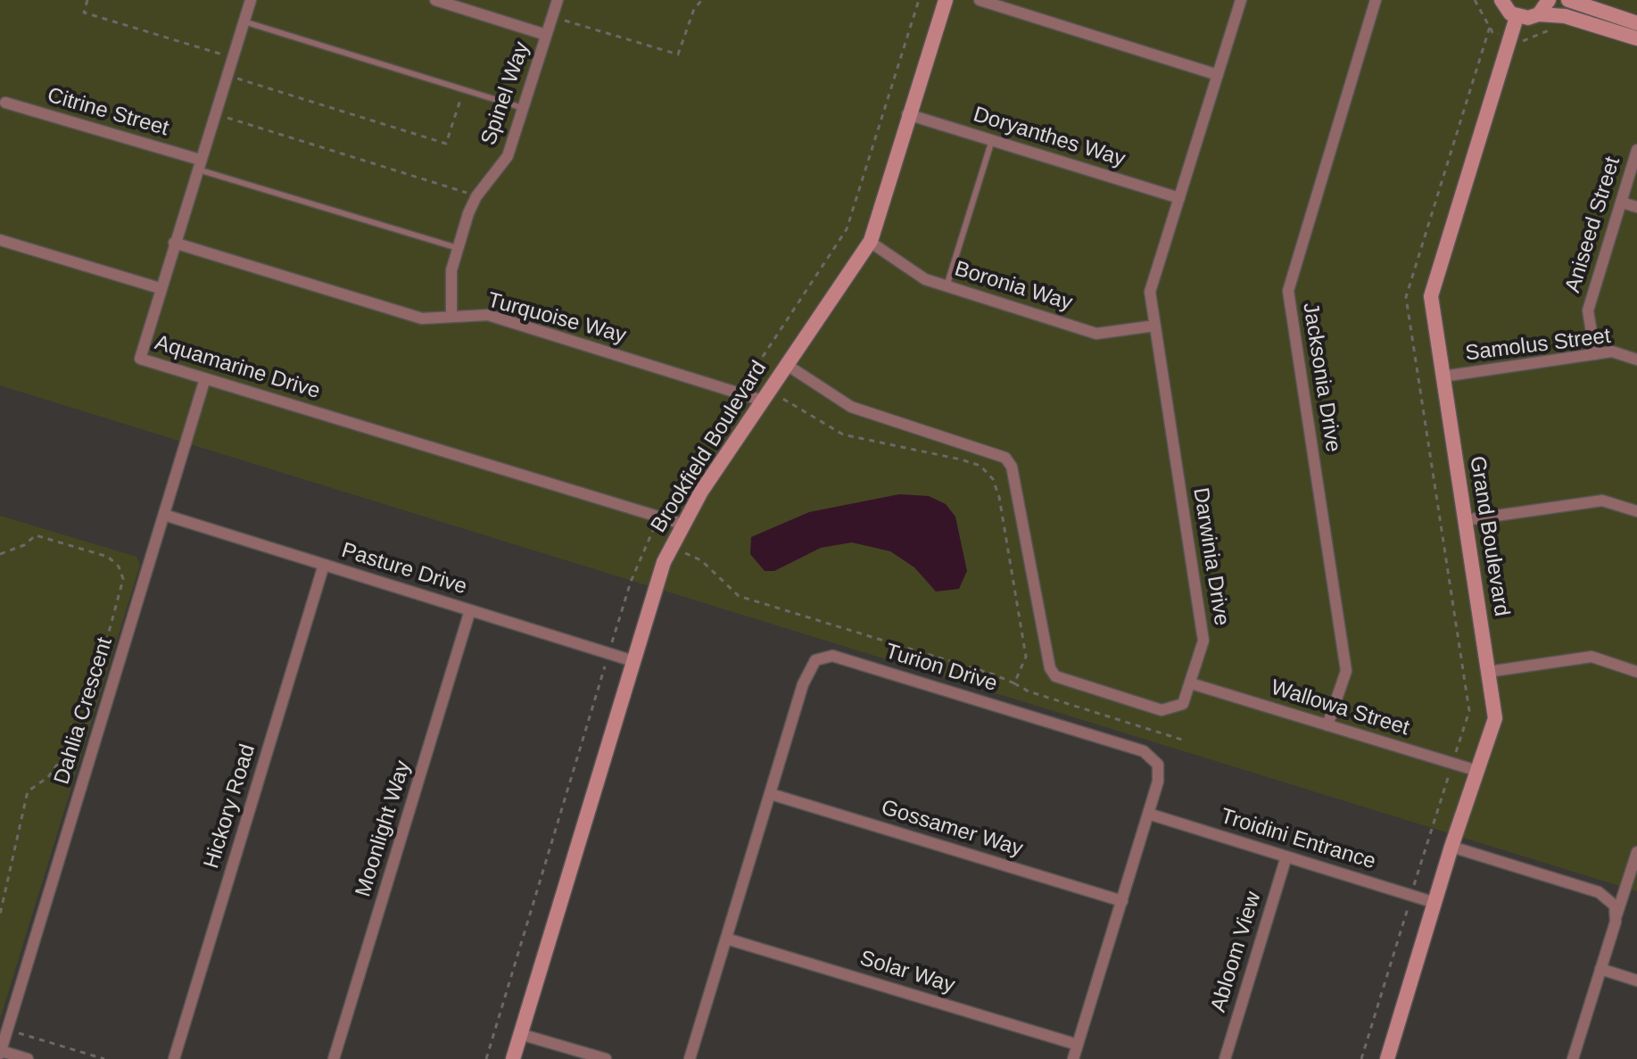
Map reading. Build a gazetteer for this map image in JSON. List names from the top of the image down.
{
  "streets": {
    "street": [
      "Spinel Way",
      "Citrine Street",
      "Doryanthes Way",
      "Aniseed Street",
      "Boronia Way",
      "Turquoise Way",
      "Samolus Street",
      "Aquamarine Drive",
      "Jacksonia Drive",
      "Brookfield Boulevard",
      "Grand Boulevard",
      "Darwinia Drive",
      "Pasture Drive",
      "Turion Drive",
      "Wallowa Street",
      "Dahlia Crescent",
      "Hickory Road",
      "Moonlight Way",
      "Gossamer Way",
      "Troidini Entrance",
      "Abloom View",
      "Solar Way"
    ]
  },
  "crossings": [
    ["Spinel Way", "Turquoise Way"],
    ["Citrine Street", "Aquamarine Drive"],
    ["Doryanthes Way", "Brookfield Boulevard"],
    ["Doryanthes Way", "Darwinia Drive"],
    ["Aniseed Street", "Samolus Street"],
    ["Boronia Way", "Brookfield Boulevard"],
    ["Boronia Way", "Darwinia Drive"],
    ["Turquoise Way", "Aquamarine Drive"],
    ["Turquoise Way", "Brookfield Boulevard"],
    ["Samolus Street", "Grand Boulevard"],
    ["Aquamarine Drive", "Brookfield Boulevard"],
    ["Aquamarine Drive", "Dahlia Crescent"],
    ["Jacksonia Drive", "Wallowa Street"],
    ["Brookfield Boulevard", "Darwinia Drive"],
    ["Brookfield Boulevard", "Pasture Drive"],
    ["Grand Boulevard", "Wallowa Street"],
    ["Grand Boulevard", "Troidini Entrance"],
    ["Darwinia Drive", "Wallowa Street"],
    ["Pasture Drive", "Dahlia Crescent"],
    ["Pasture Drive", "Hickory Road"],
    ["Pasture Drive", "Moonlight Way"],
    ["Turion Drive", "Gossamer Way"],
    ["Turion Drive", "Troidini Entrance"],
    ["Turion Drive", "Solar Way"],
    ["Troidini Entrance", "Abloom View"]
  ]
}
